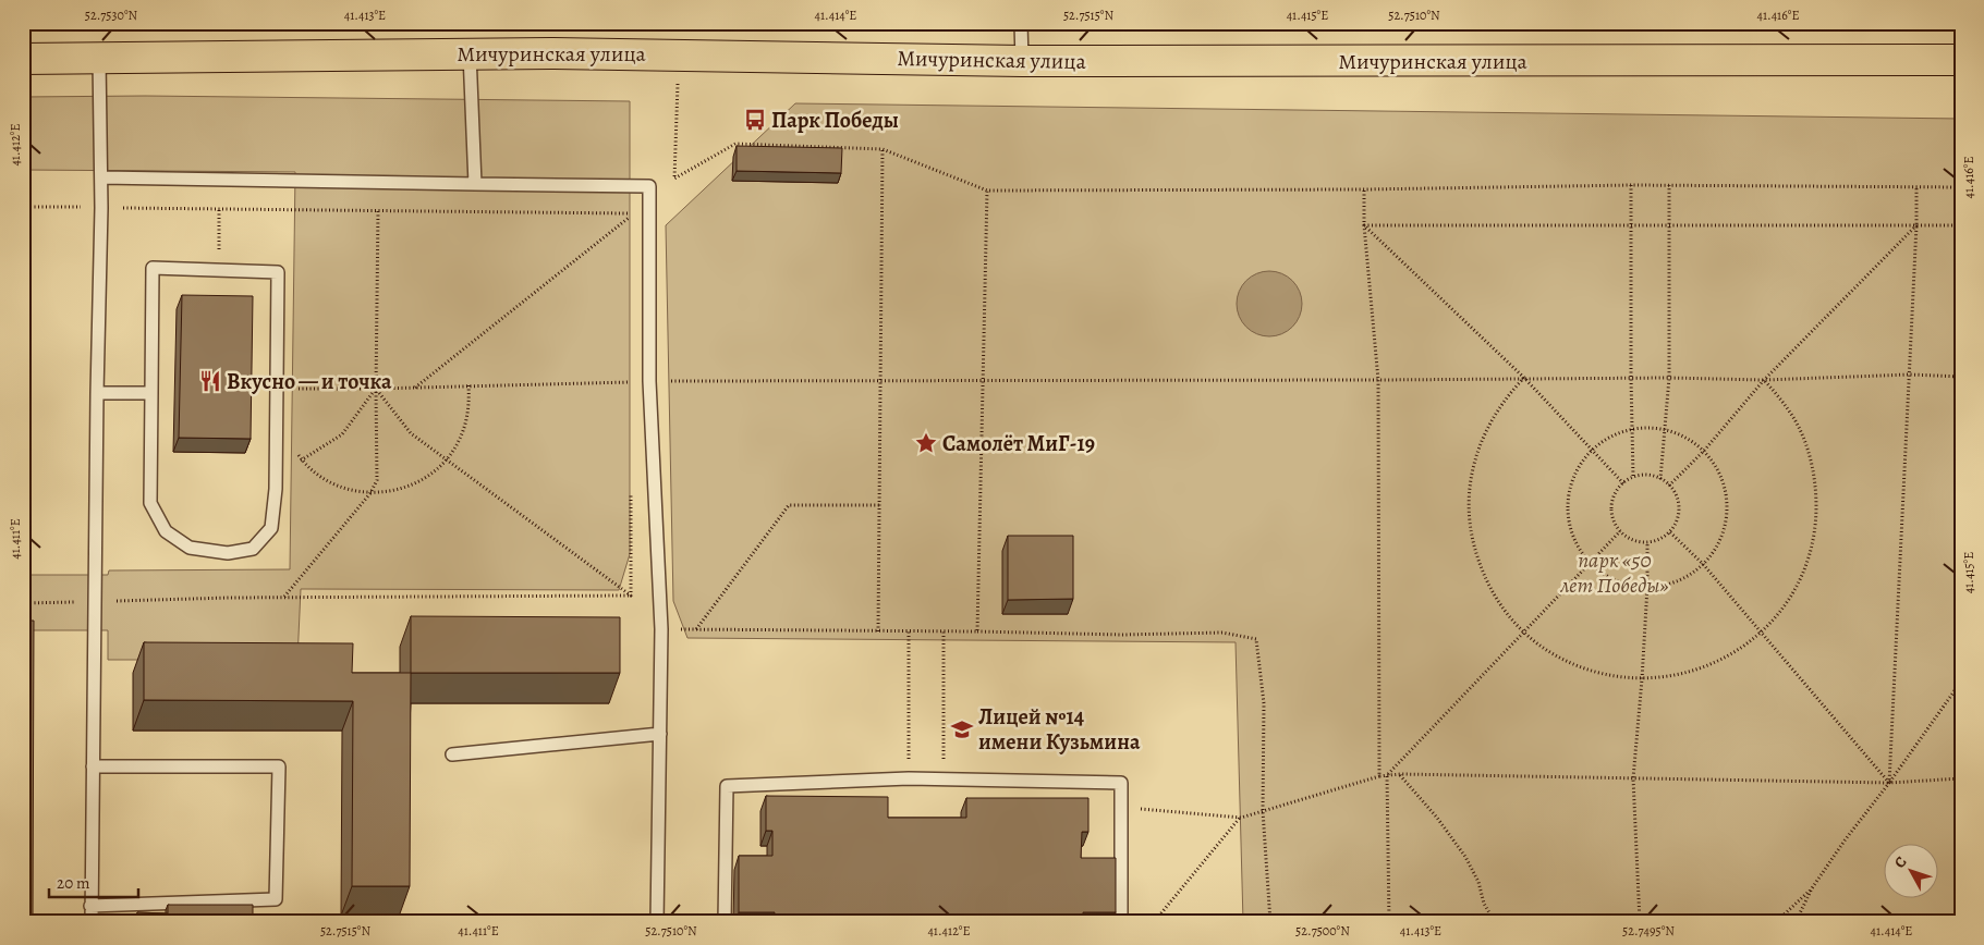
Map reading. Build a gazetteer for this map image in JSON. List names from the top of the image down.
{
  "streets": {
    "main road": ["Мичуринская улица"]
  },
  "parks": ["парк «50 лет Победы»"],
  "places": {
    "bus stop": ["Парк Победы"],
    "restaurant": ["Вкусно — и точка"],
    "place": ["Самолёт МиГ-19"],
    "school or university": ["Лицей №14 имени Кузьмина"]
  },
  "scale_bar": "20 m",
  "north": "top left",
  "coordinates": [
    "52.7530°N",
    "41.413°E",
    "41.414°E",
    "52.7515°N",
    "41.415°E",
    "52.7510°N",
    "41.416°E",
    "41.412°E",
    "41.411°E",
    "52.7500°N",
    "52.7495°N"
  ]
}
